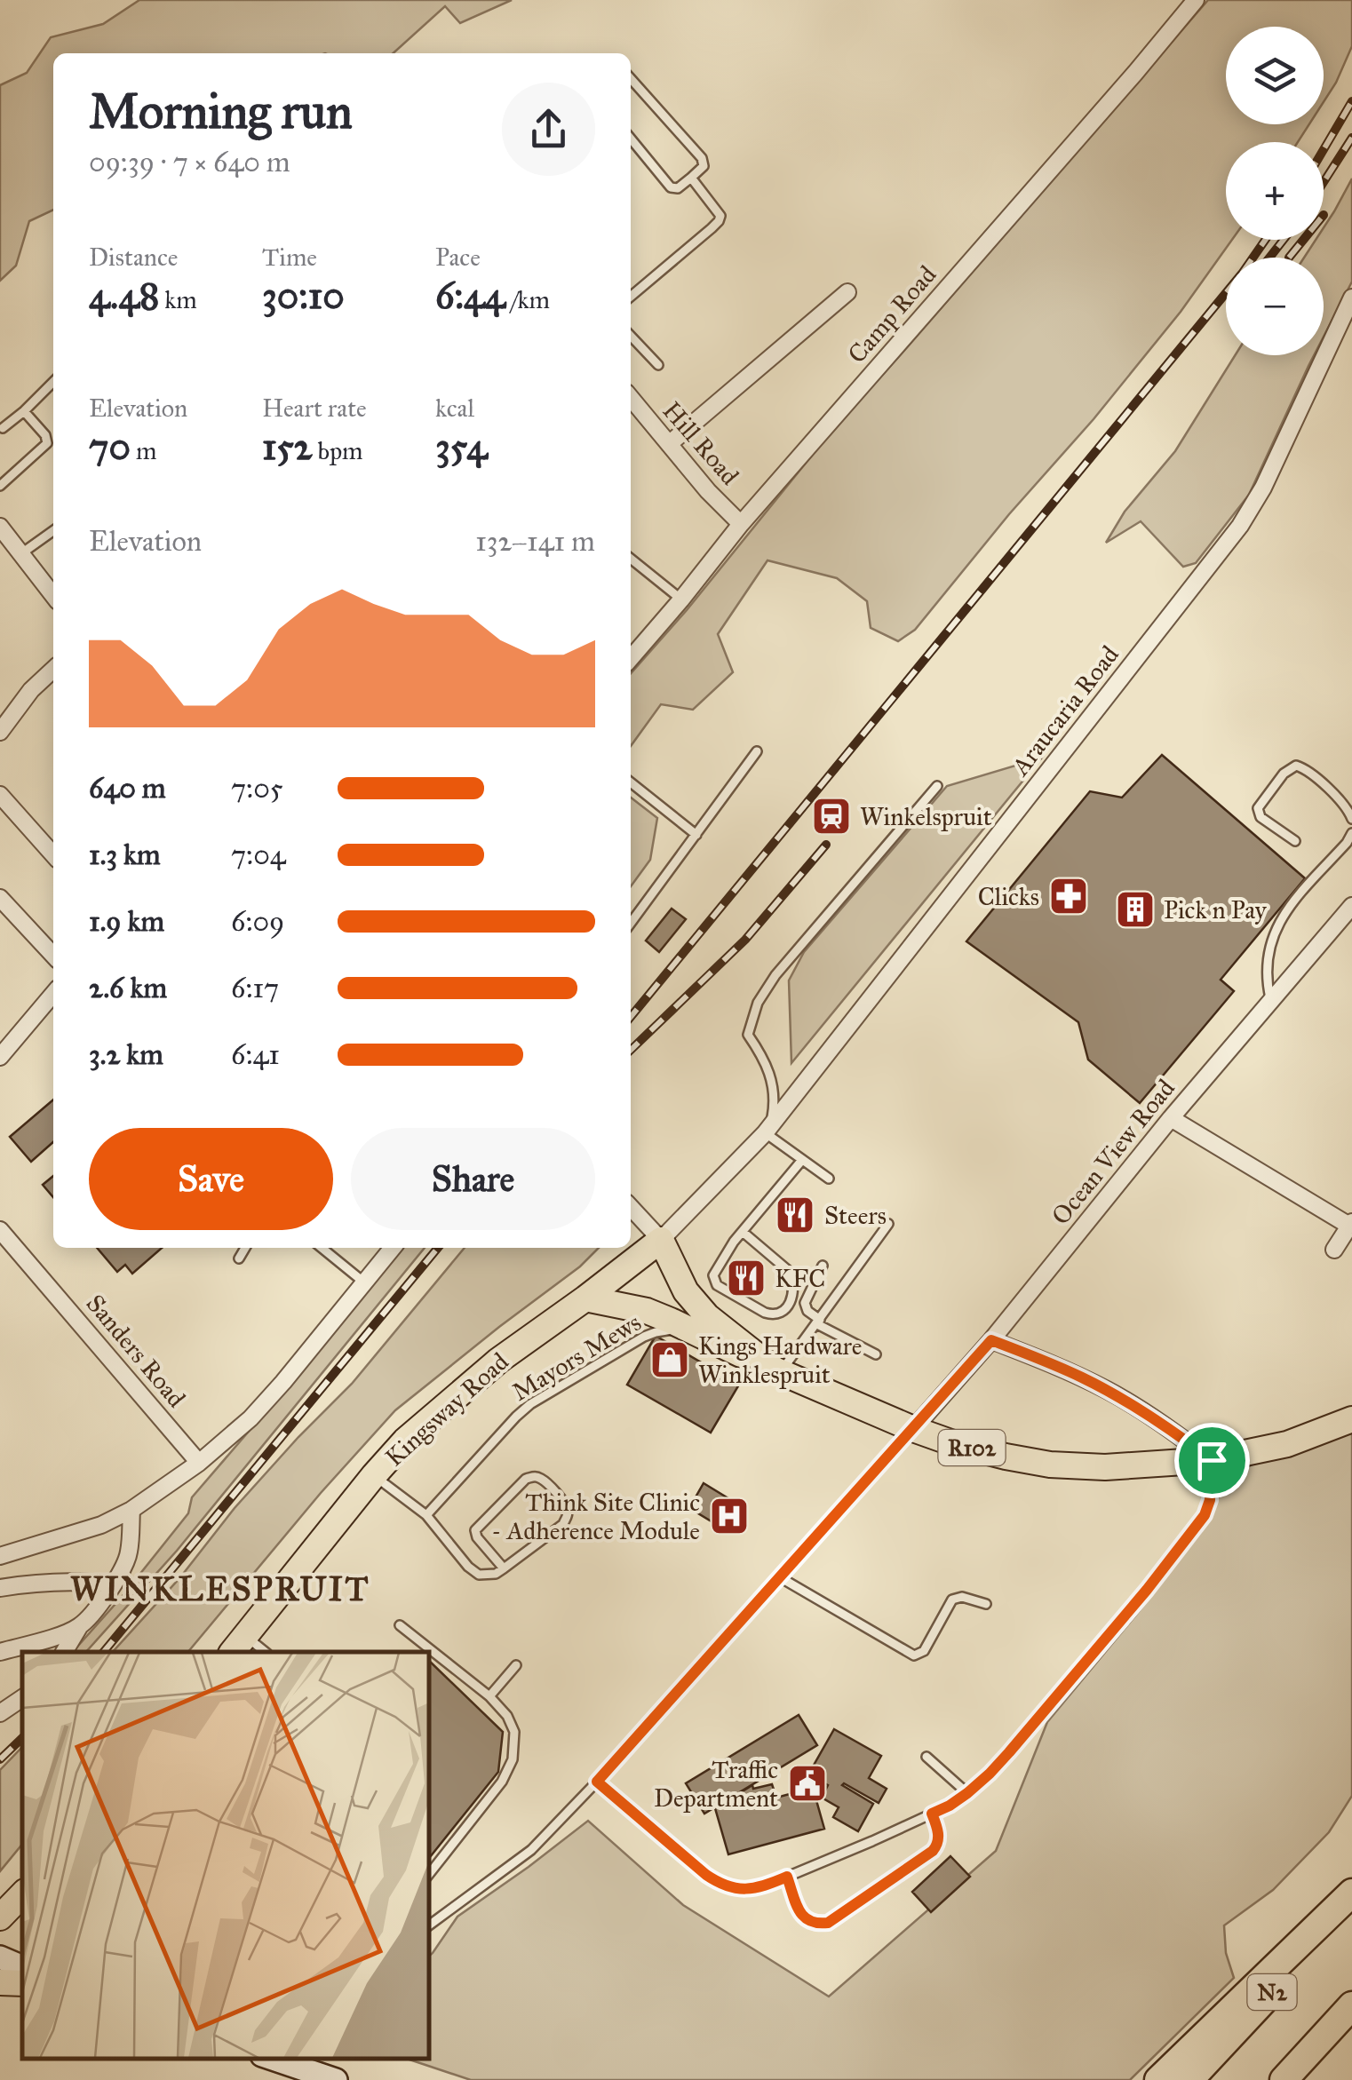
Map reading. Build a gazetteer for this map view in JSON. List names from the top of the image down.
{
  "streets": {
    "highway": ["N2"],
    "main road": ["Kingsway Road", "R102"],
    "street": [
      "Camp Road",
      "Hill Road",
      "Araucaria Road",
      "Ocean View Road",
      "Sanders Road"
    ],
    "lane": ["Mayors Mews"]
  },
  "crossings": [
    ["Camp Road", "Hill Road"],
    ["Araucaria Road", "Kingsway Road"],
    ["Araucaria Road", "R102"],
    ["Ocean View Road", "R102"],
    ["Kingsway Road", "R102"]
  ],
  "districts": ["WINKLESPRUIT"],
  "places": {
    "station": ["Winkelspruit"],
    "pharmacy": ["Clicks"],
    "building": ["Pick n Pay"],
    "restaurant": ["Steers", "KFC"],
    "shop": ["Kings Hardware Winklespruit"],
    "hospital": ["Think Site Clinic - Adherence Module"],
    "public building": ["Traffic Department"]
  },
  "page": {
    "map_buttons": ["+", "−"],
    "heading": ["Morning run", "09:39 · 7 × 640 m"],
    "stats": [
      ["Distance", "4.48 km"],
      ["Time", "30:10"],
      ["Pace", "6:44 /km"],
      ["Elevation", "70 m"],
      ["Heart rate", "152 bpm"],
      ["kcal", "354"]
    ],
    "chart": ["Elevation", "132–141 m"],
    "list": [
      {
        "name": "640 m",
        "note": "7:05"
      },
      {
        "name": "1.3 km",
        "note": "7:04"
      },
      {
        "name": "1.9 km",
        "note": "6:09"
      },
      {
        "name": "2.6 km",
        "note": "6:17"
      },
      {
        "name": "3.2 km",
        "note": "6:41"
      }
    ],
    "buttons": ["Save", "Share"]
  }
}
